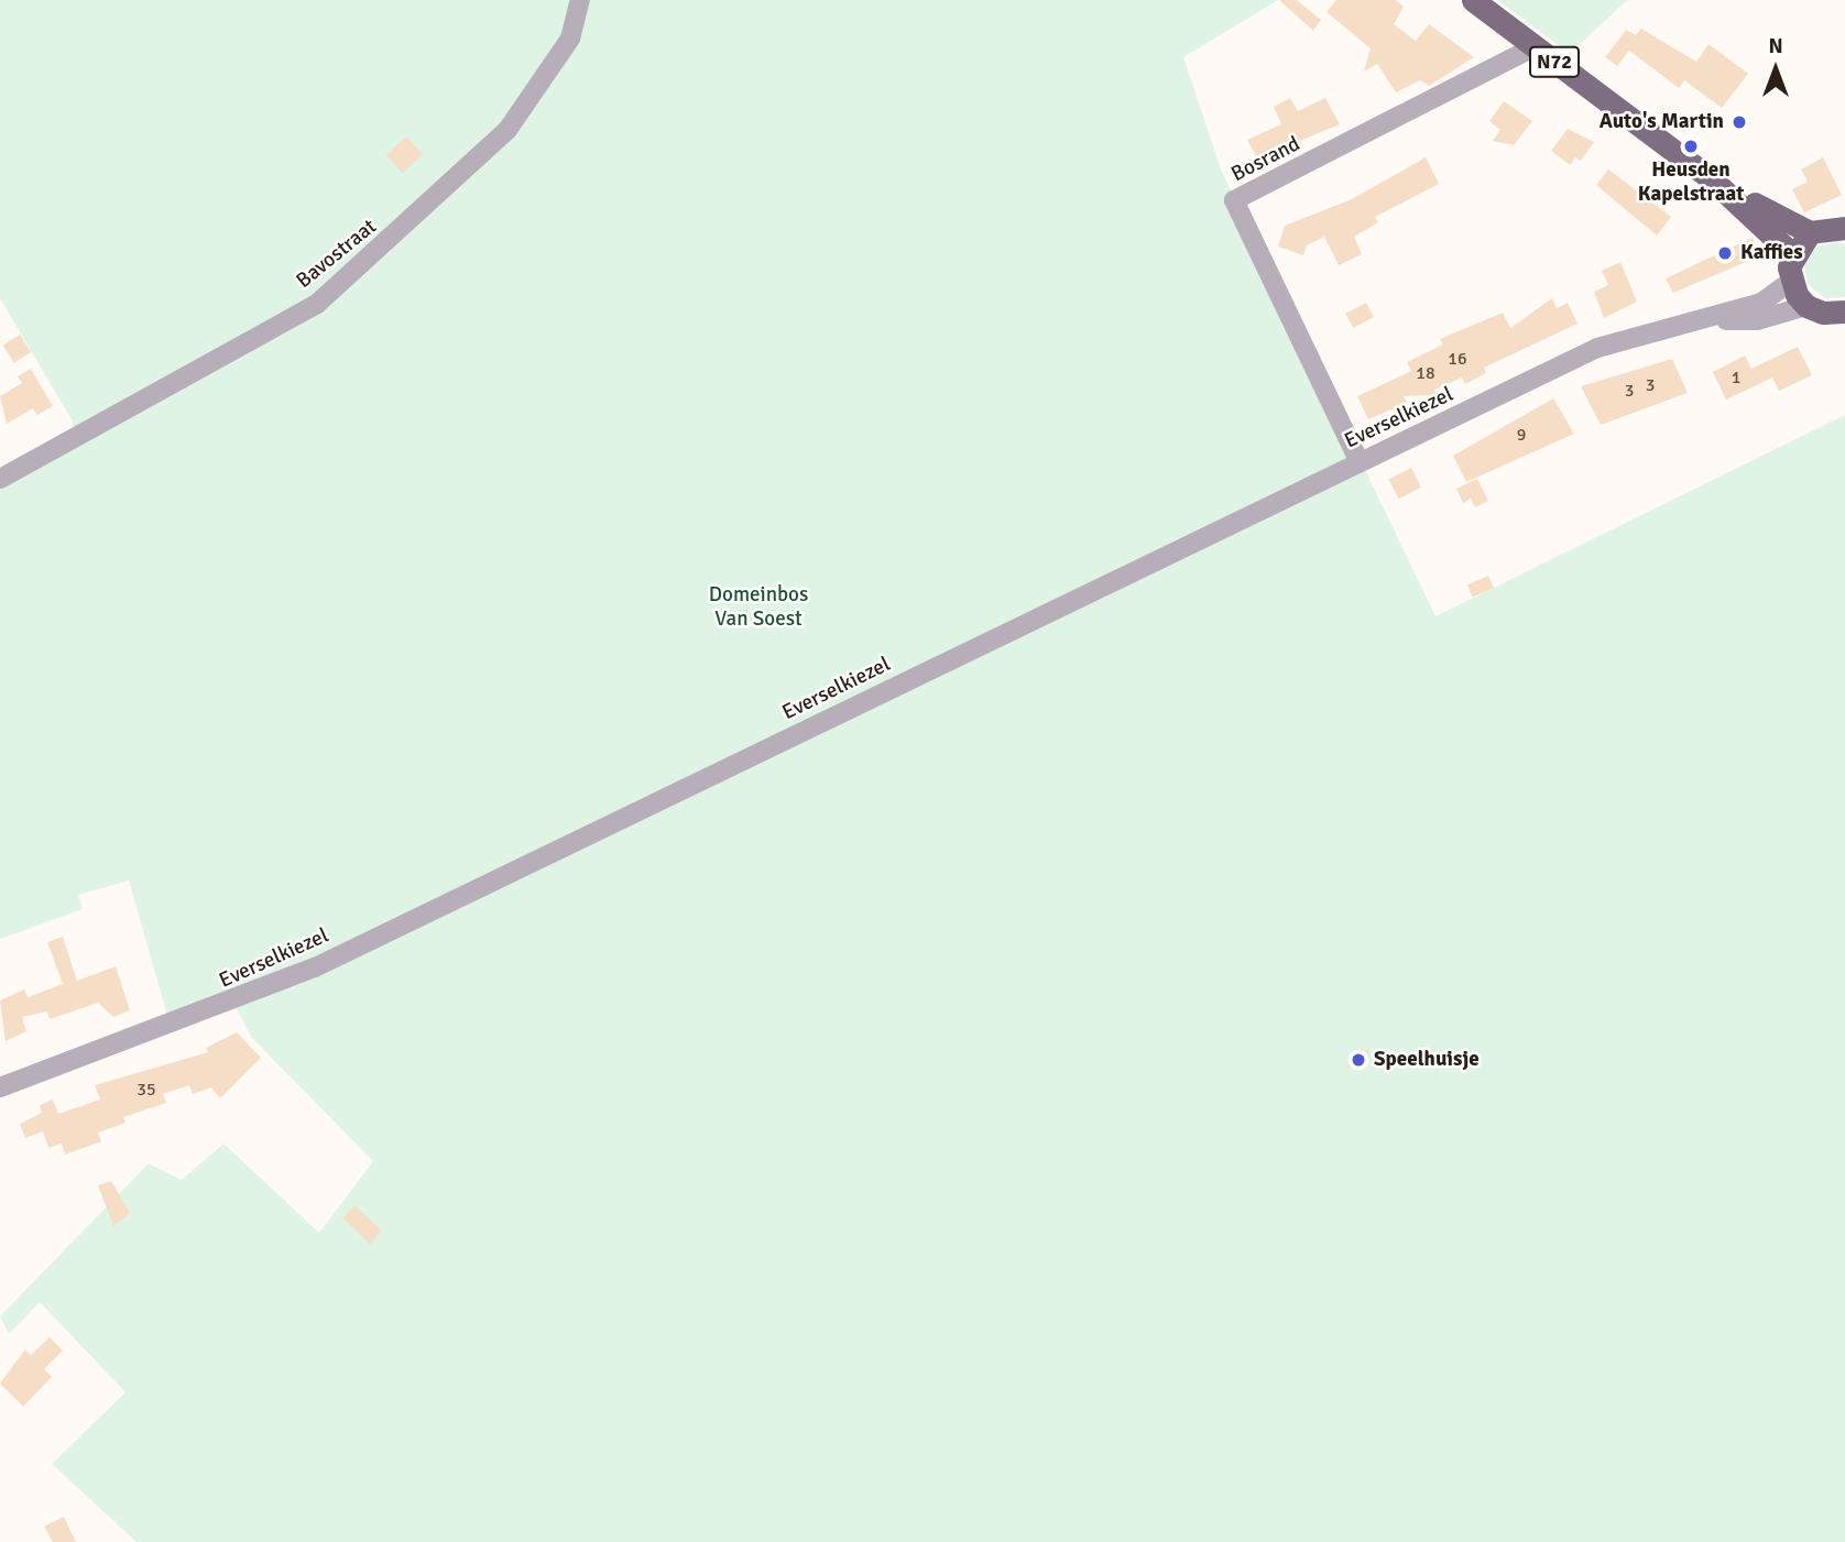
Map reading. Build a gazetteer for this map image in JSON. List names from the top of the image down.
{
  "streets": {
    "main road": ["N72"],
    "street": ["Bosrand", "Bavostraat", "Everselkiezel"]
  },
  "crossings": [
    ["N72", "Bosrand"],
    ["Bosrand", "Everselkiezel"]
  ],
  "parks": ["Domeinbos Van Soest"],
  "places": [
    "Auto's Martin",
    "Heusden Kapelstraat",
    "Kaffies",
    "Speelhuisje"
  ],
  "house_numbers": [
    "16",
    "18",
    "1",
    "3",
    "3",
    "9",
    "35"
  ],
  "north": "top"
}
